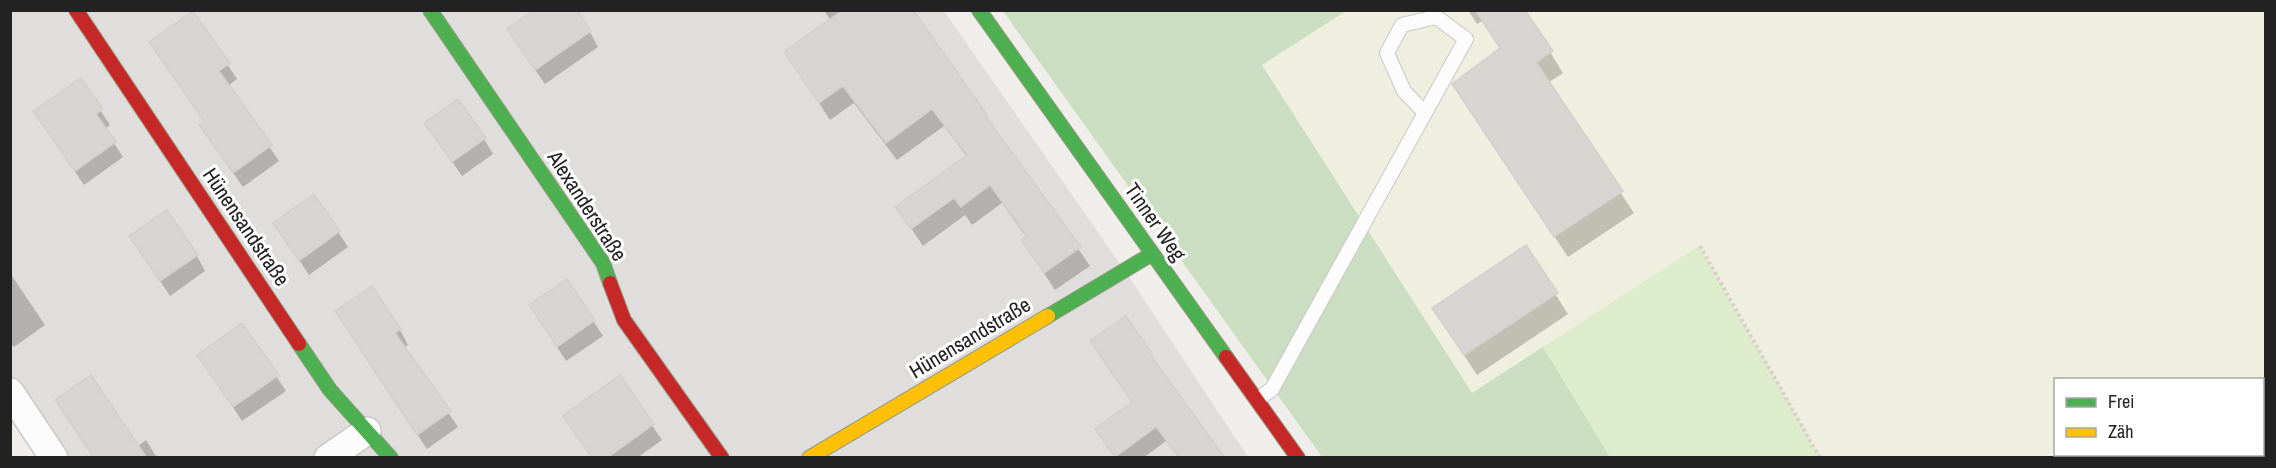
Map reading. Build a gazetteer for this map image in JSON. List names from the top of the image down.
{
  "streets": {
    "street": ["Alexanderstraße", "Tinner Weg", "Hünensandstraße"]
  },
  "crossings": [
    ["Tinner Weg", "Hünensandstraße"]
  ],
  "legend": ["Frei", "Zäh"]
}
